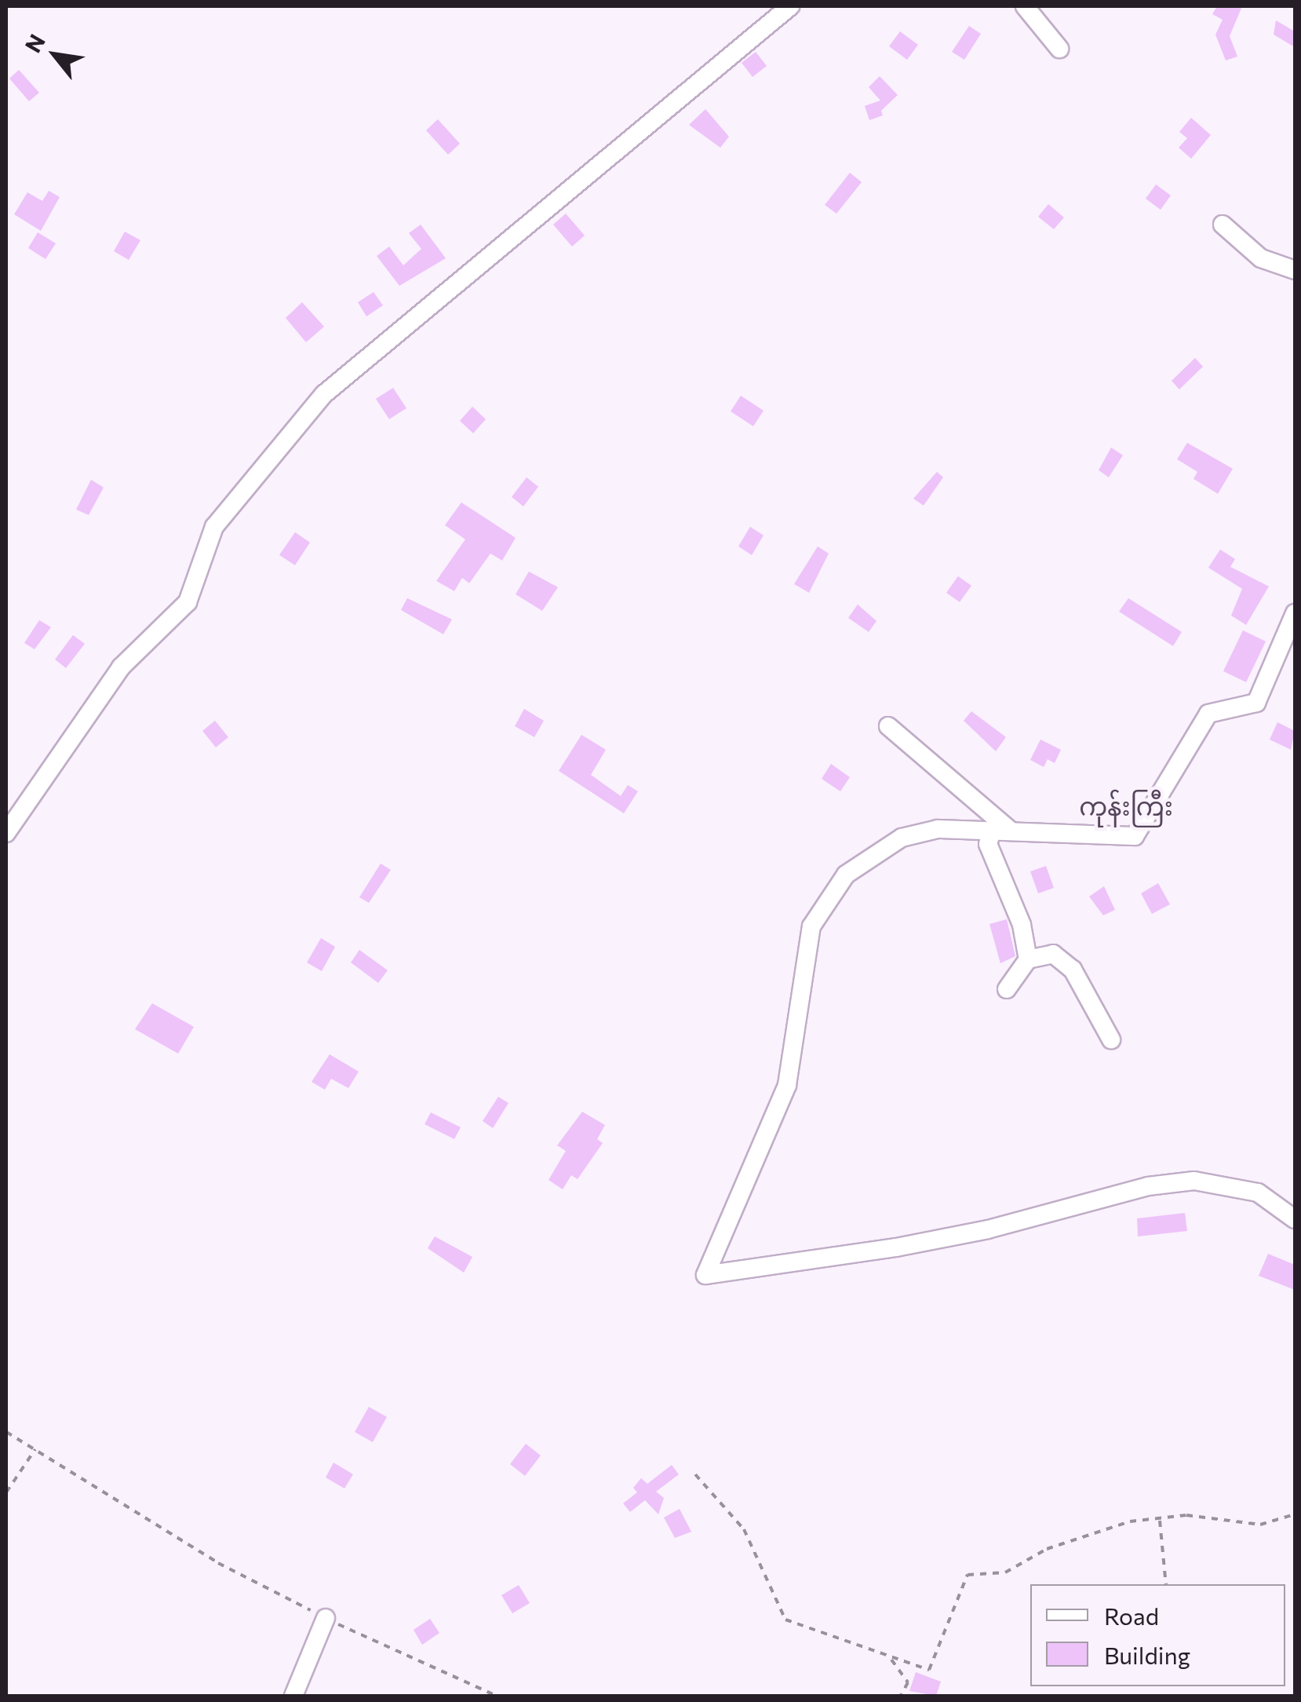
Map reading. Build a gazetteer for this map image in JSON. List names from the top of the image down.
{
  "districts": ["ကုန်းကြီး"],
  "legend": ["Road", "Building"],
  "north": "top left"
}
